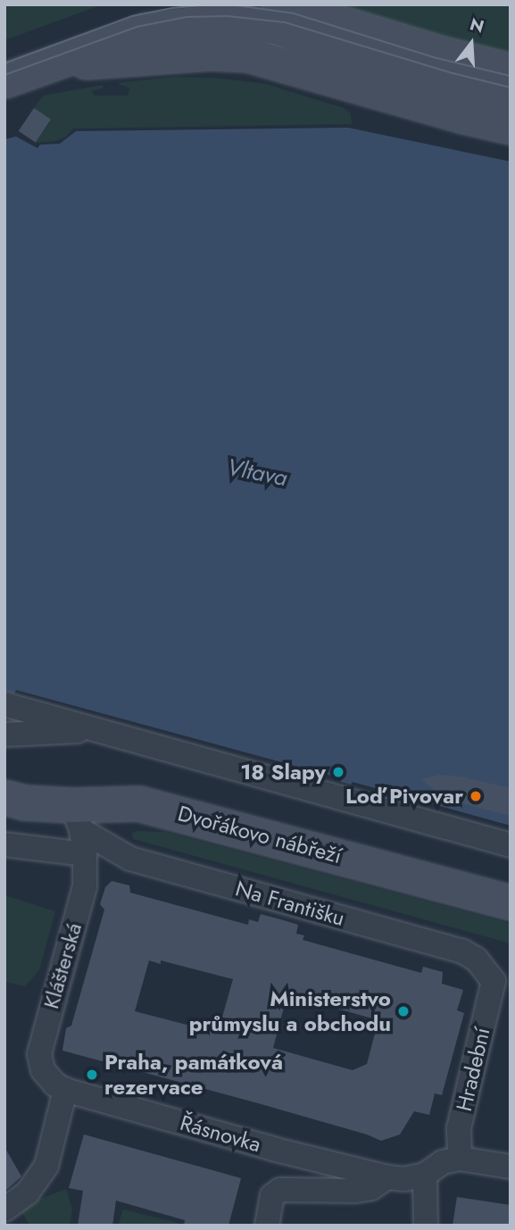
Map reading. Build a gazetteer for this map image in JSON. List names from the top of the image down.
{
  "streets": {
    "main road": ["Dvořákovo nábřeží"],
    "street": [
      "Na Františku",
      "Klášterská",
      "Hradební",
      "Řásnovka"
    ]
  },
  "crossings": [
    ["Dvořákovo nábřeží", "Na Františku"],
    ["Dvořákovo nábřeží", "Klášterská"],
    ["Na Františku", "Klášterská"],
    ["Na Františku", "Hradební"],
    ["Klášterská", "Řásnovka"],
    ["Hradební", "Řásnovka"]
  ],
  "water": ["Vltava"],
  "places": [
    "18 Slapy",
    "Loď Pivovar",
    "Ministerstvo průmyslu a obchodu",
    "Praha, památková rezervace"
  ],
  "north": "top"
}
